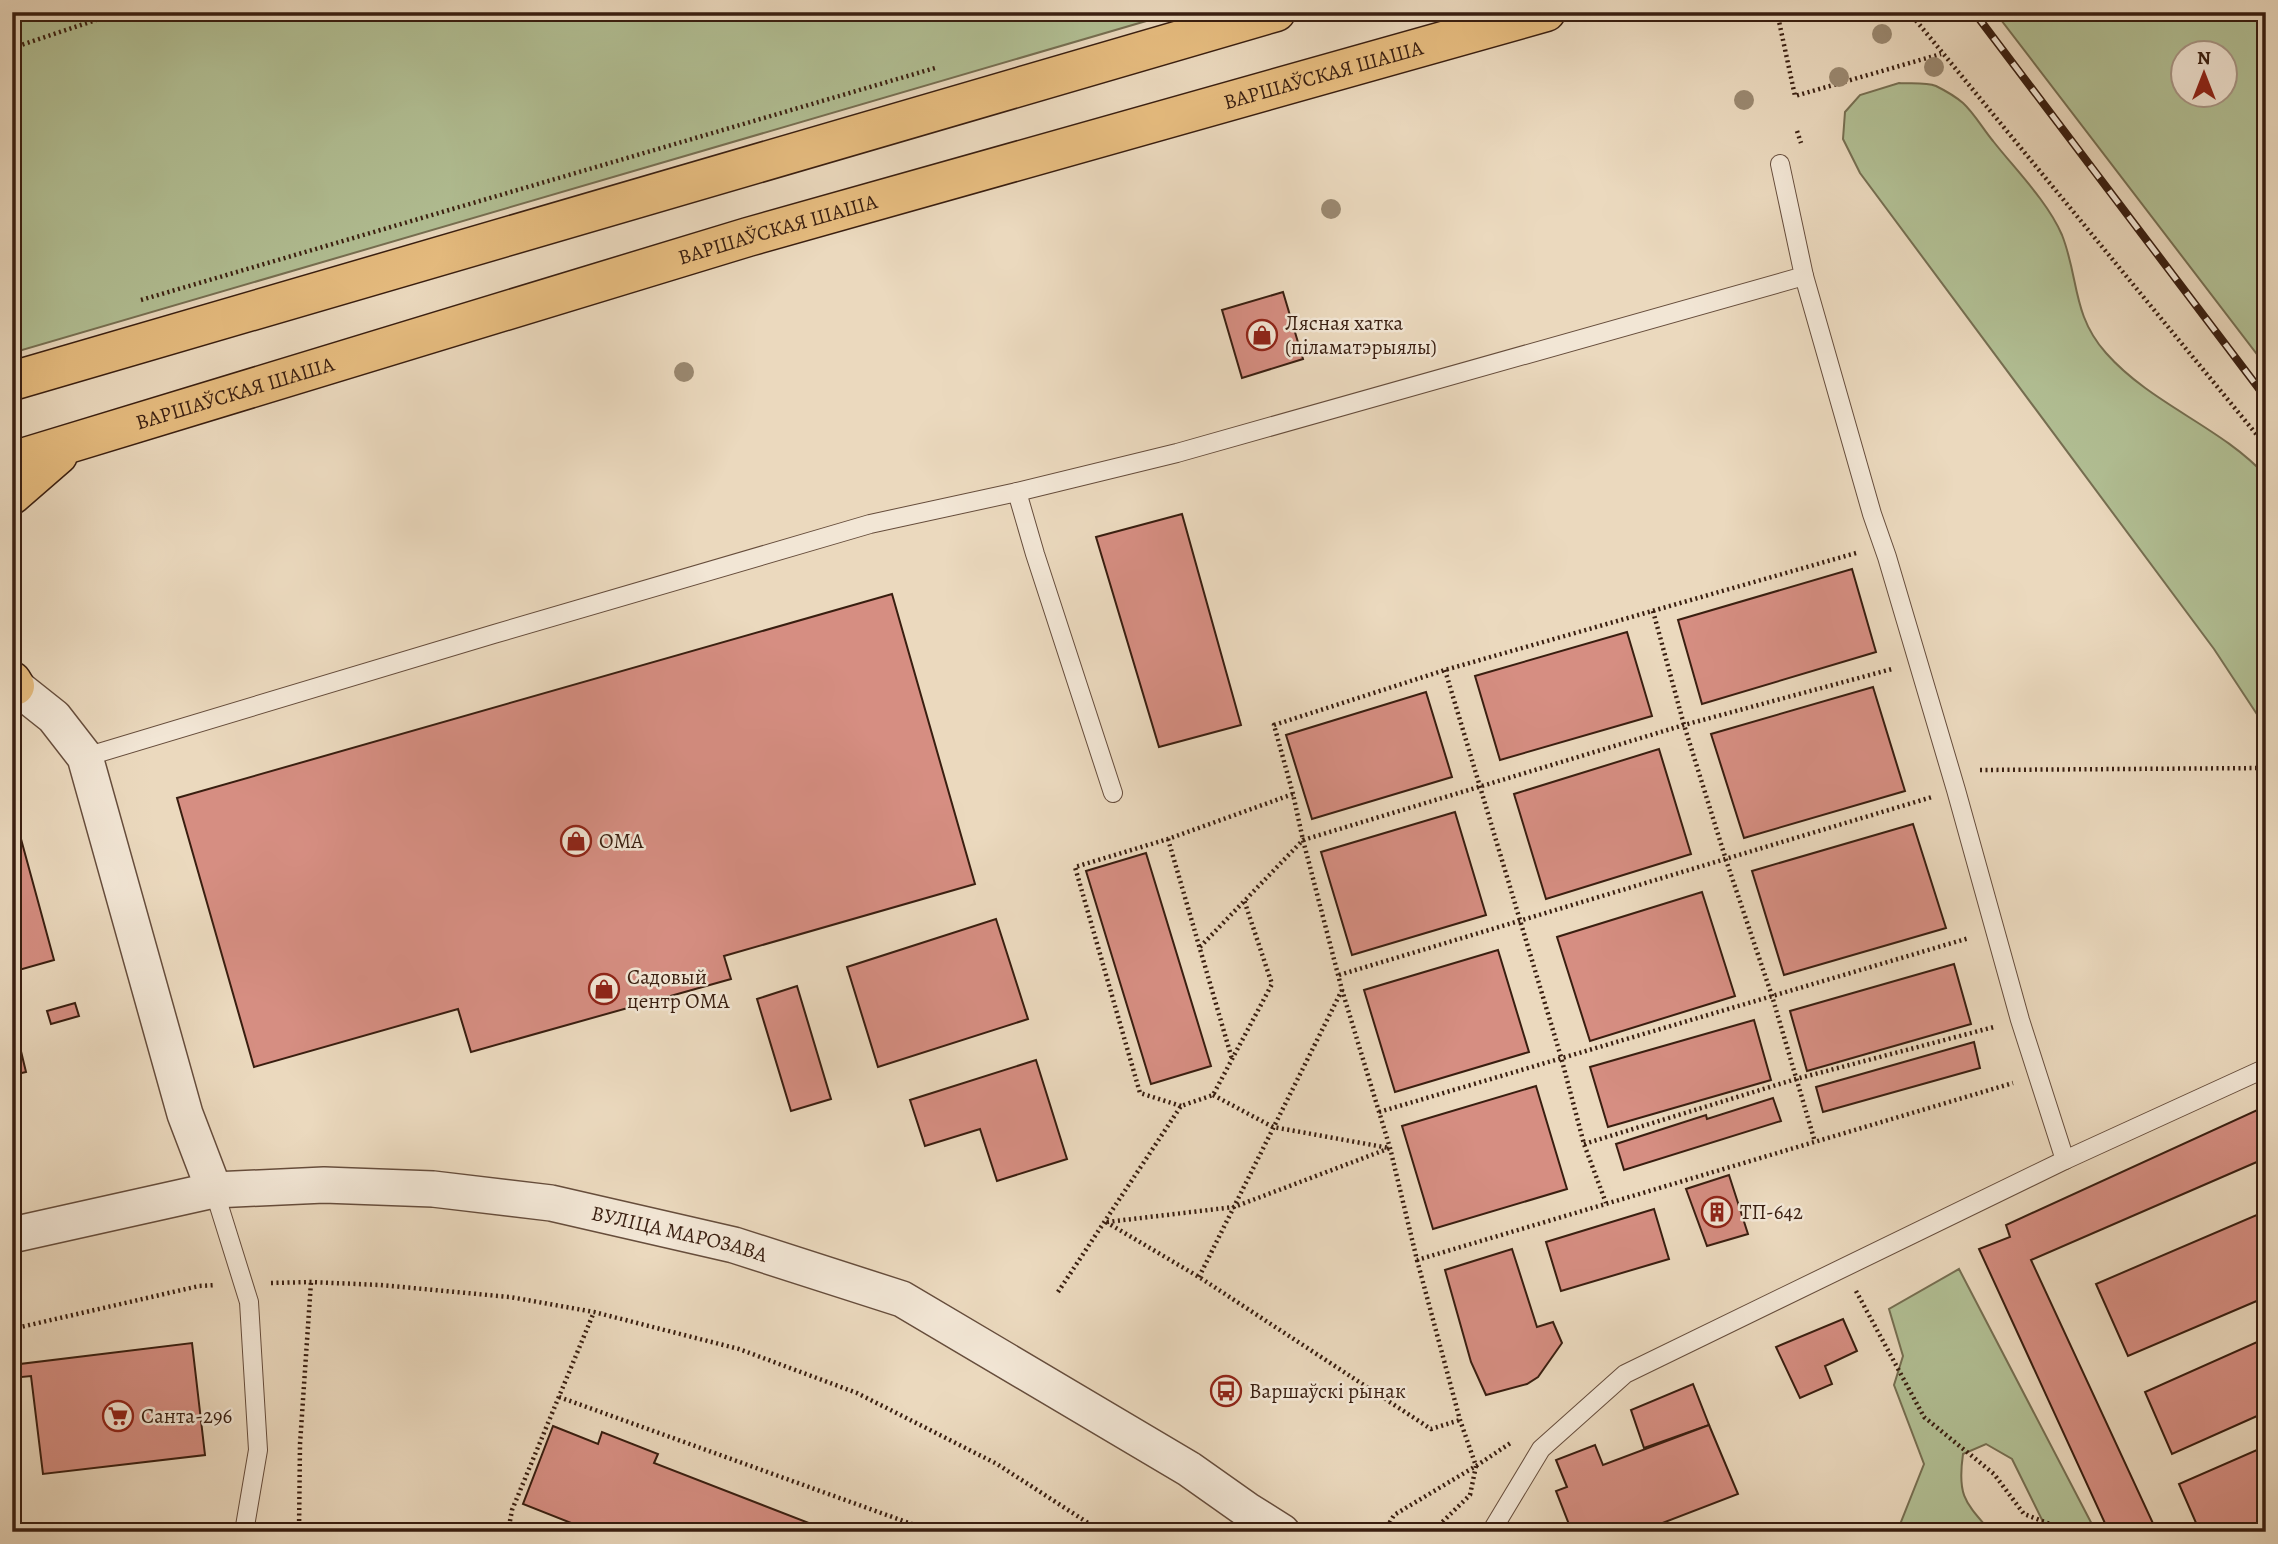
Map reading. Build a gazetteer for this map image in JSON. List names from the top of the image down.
{
  "streets": {
    "highway": ["ВАРШАЎСКАЯ ШАША"],
    "street": ["ВУЛІЦА МАРОЗАВА"]
  },
  "places": {
    "shop": ["Лясная хатка (піламатэрыялы)", "ОМА", "Садовый центр ОМА"],
    "building": ["ТП-642"],
    "bus stop": ["Варшаўскі рынак"],
    "supermarket": ["Санта-296"]
  },
  "north": "top"
}
